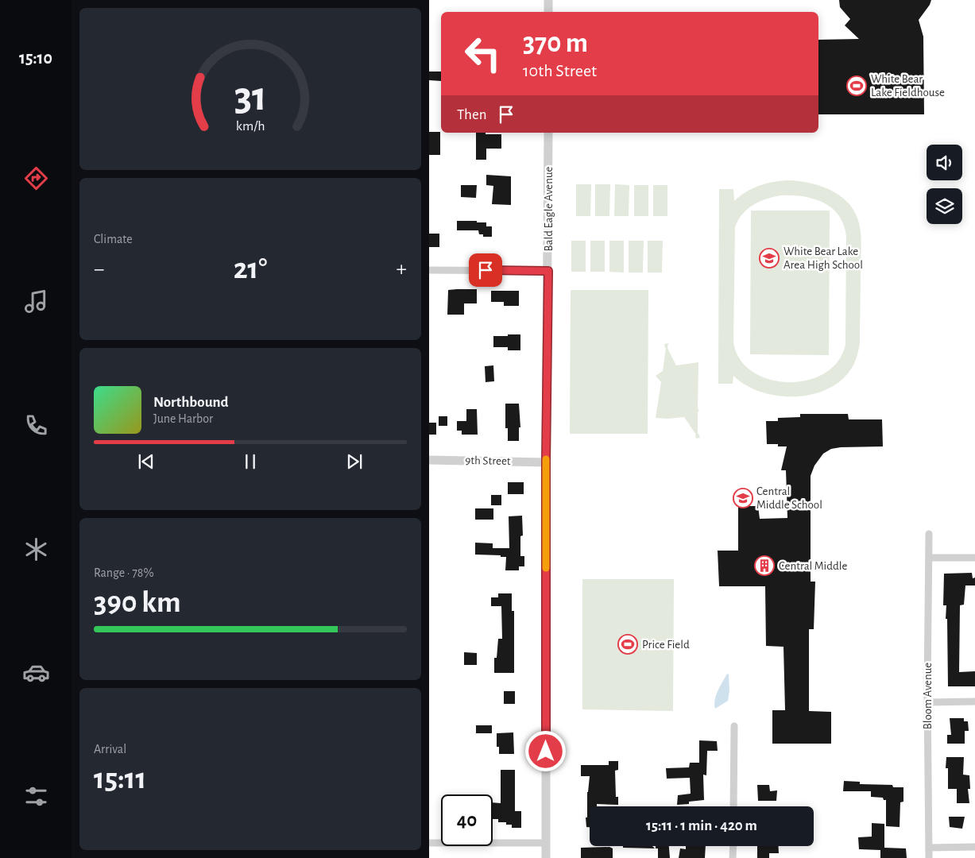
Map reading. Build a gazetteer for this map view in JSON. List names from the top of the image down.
{
  "streets": {
    "street": ["Bald Eagle Avenue", "9th Street", "Bloom Avenue"]
  },
  "crossings": [
    ["Bald Eagle Avenue", "9th Street"]
  ],
  "places": {
    "sports": ["White Bear Lake Fieldhouse", "Price Field"],
    "school or university": ["White Bear Lake Area High School", "Central Middle School"],
    "building": ["Central Middle"]
  },
  "page": {
    "tabs": "15:10",
    "turn": ["370 m", "10th Street"],
    "then": "Then",
    "tile": [
      "Climate",
      ["Range · 78%", "390 km"],
      ["Arrival", "15:11"]
    ],
    "heat": ["−", "21°", "+"],
    "song": ["Northbound", "June Harbor"],
    "limit": "40",
    "trip": "15:11 · 1 min · 420 m",
    "gauge": ["31", "km/h"]
  }
}
